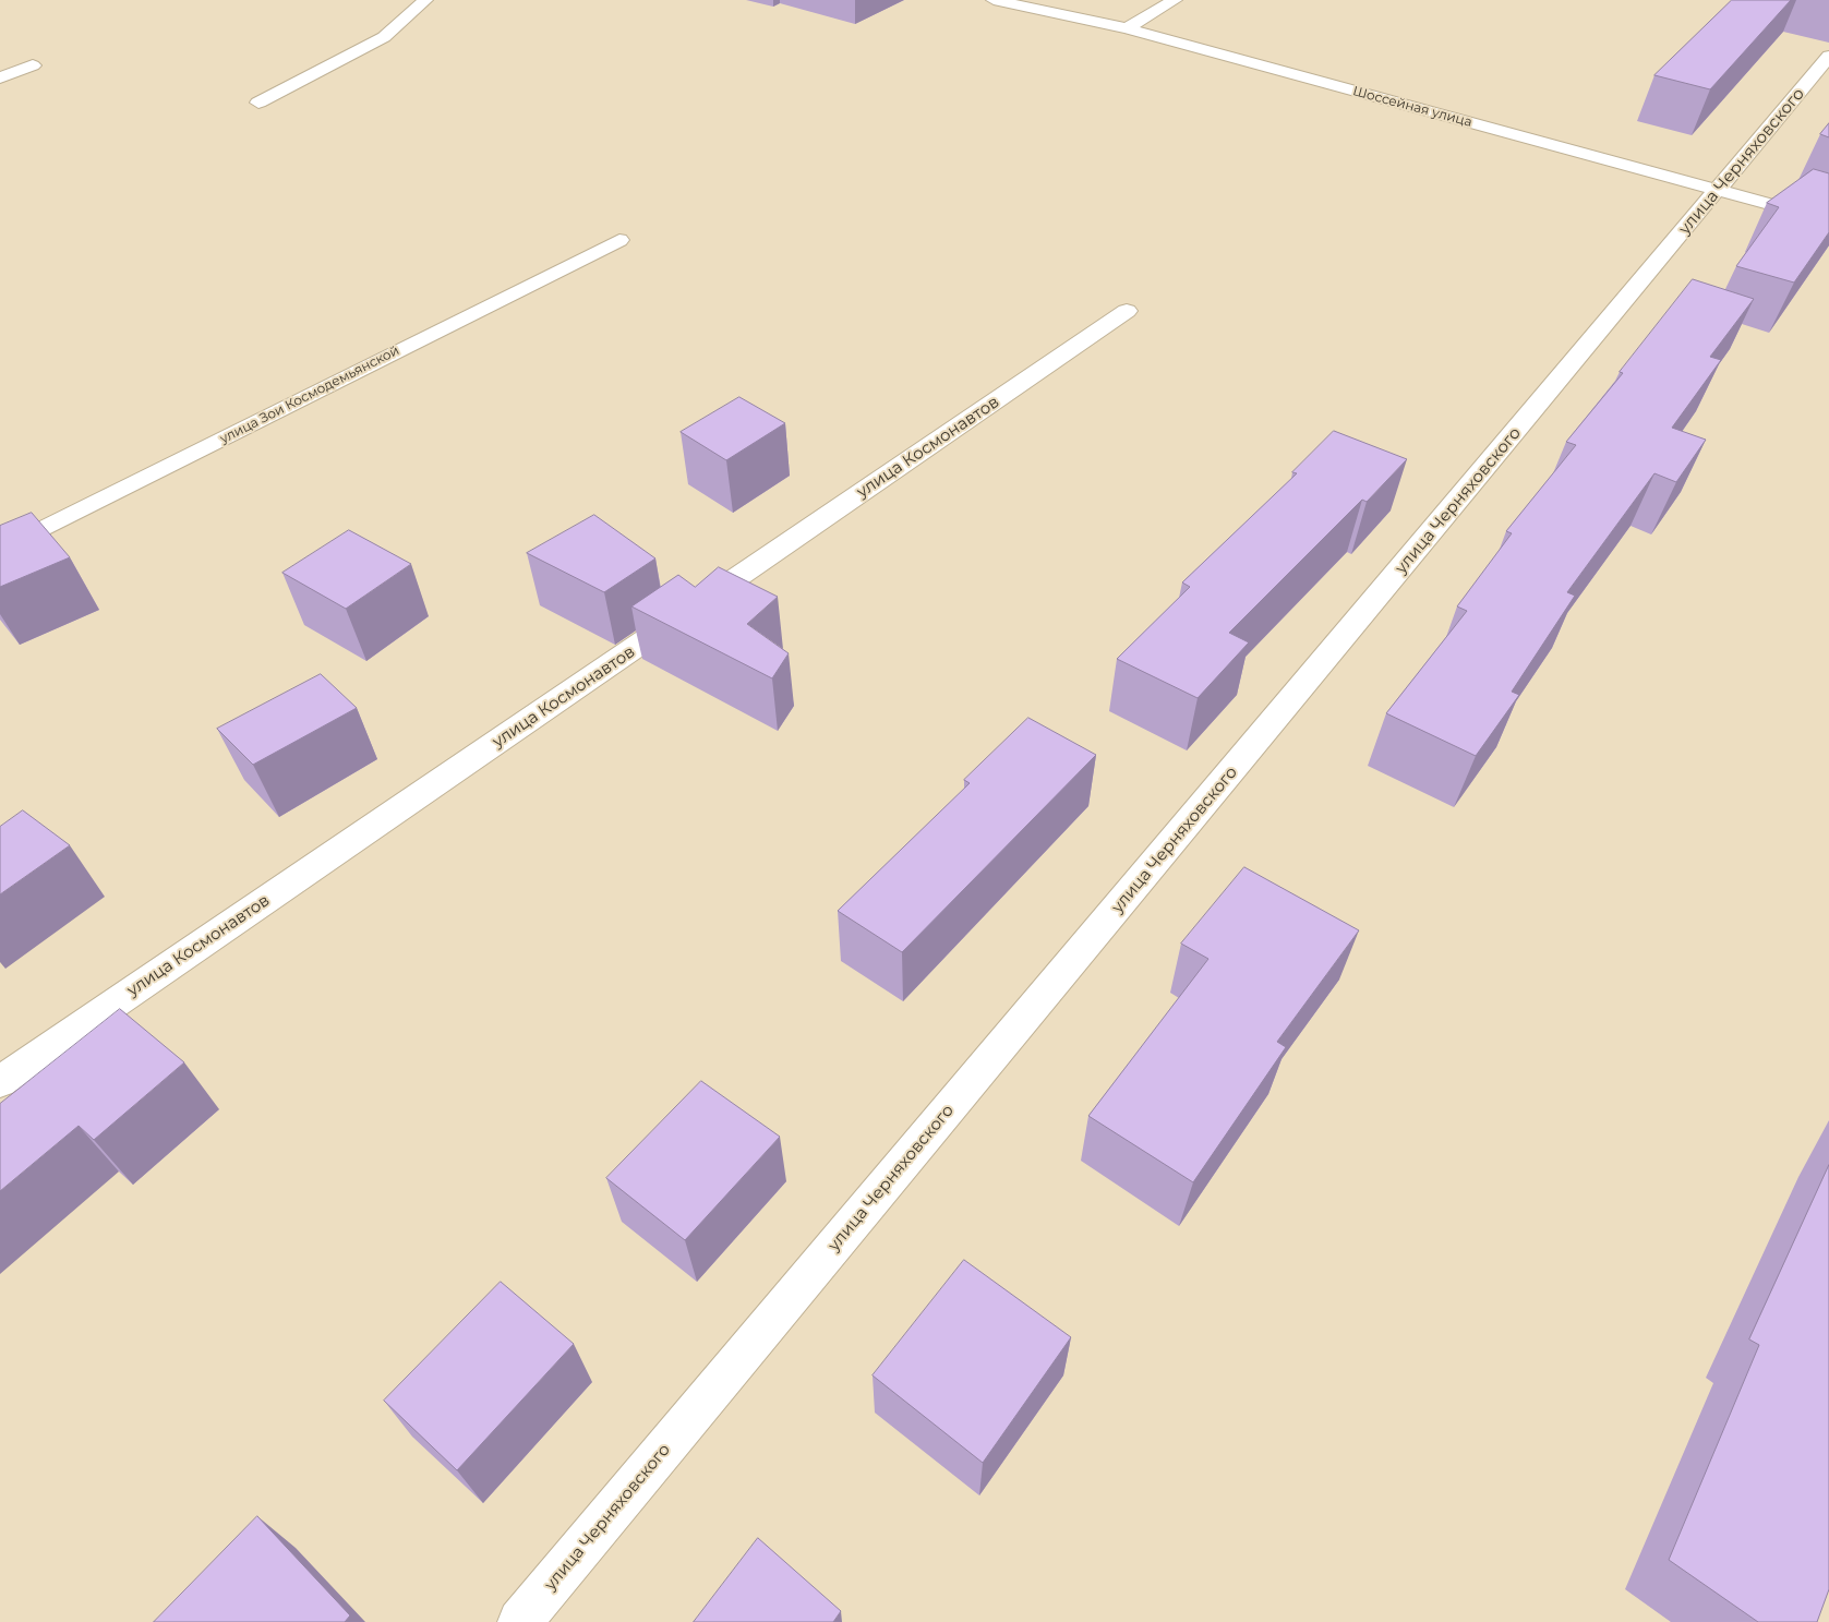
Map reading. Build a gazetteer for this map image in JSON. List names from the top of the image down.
{
  "streets": {
    "street": [
      "Шоссейная улица",
      "улица Черняховского",
      "улица Зои Космодемьянской",
      "улица Космонавтов"
    ]
  },
  "crossings": [
    ["Шоссейная улица", "улица Черняховского"]
  ]
}
